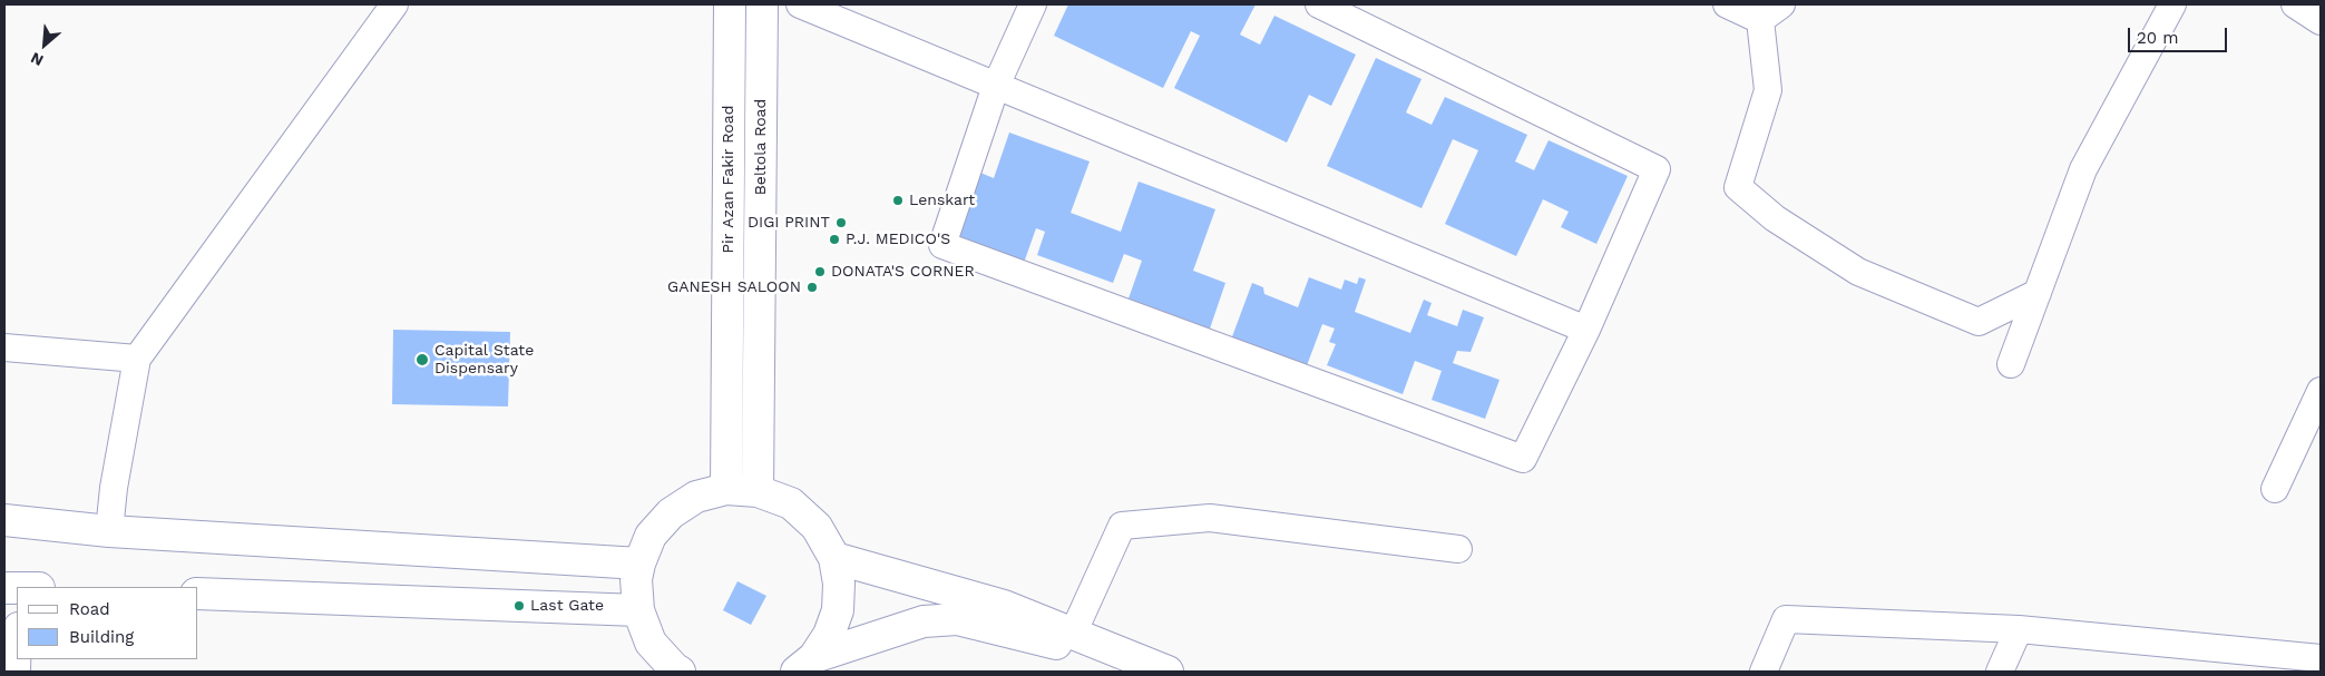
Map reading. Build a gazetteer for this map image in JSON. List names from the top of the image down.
{
  "streets": {
    "main road": ["Beltola Road", "Pir Azan Fakir Road"]
  },
  "places": [
    "Lenskart",
    "DIGI PRINT",
    "P.J. MEDICO'S",
    "DONATA'S CORNER",
    "GANESH SALOON",
    "Capital State Dispensary",
    "Last Gate"
  ],
  "legend": ["Road", "Building"],
  "scale_bar": "20 m",
  "north": "bottom left"
}
